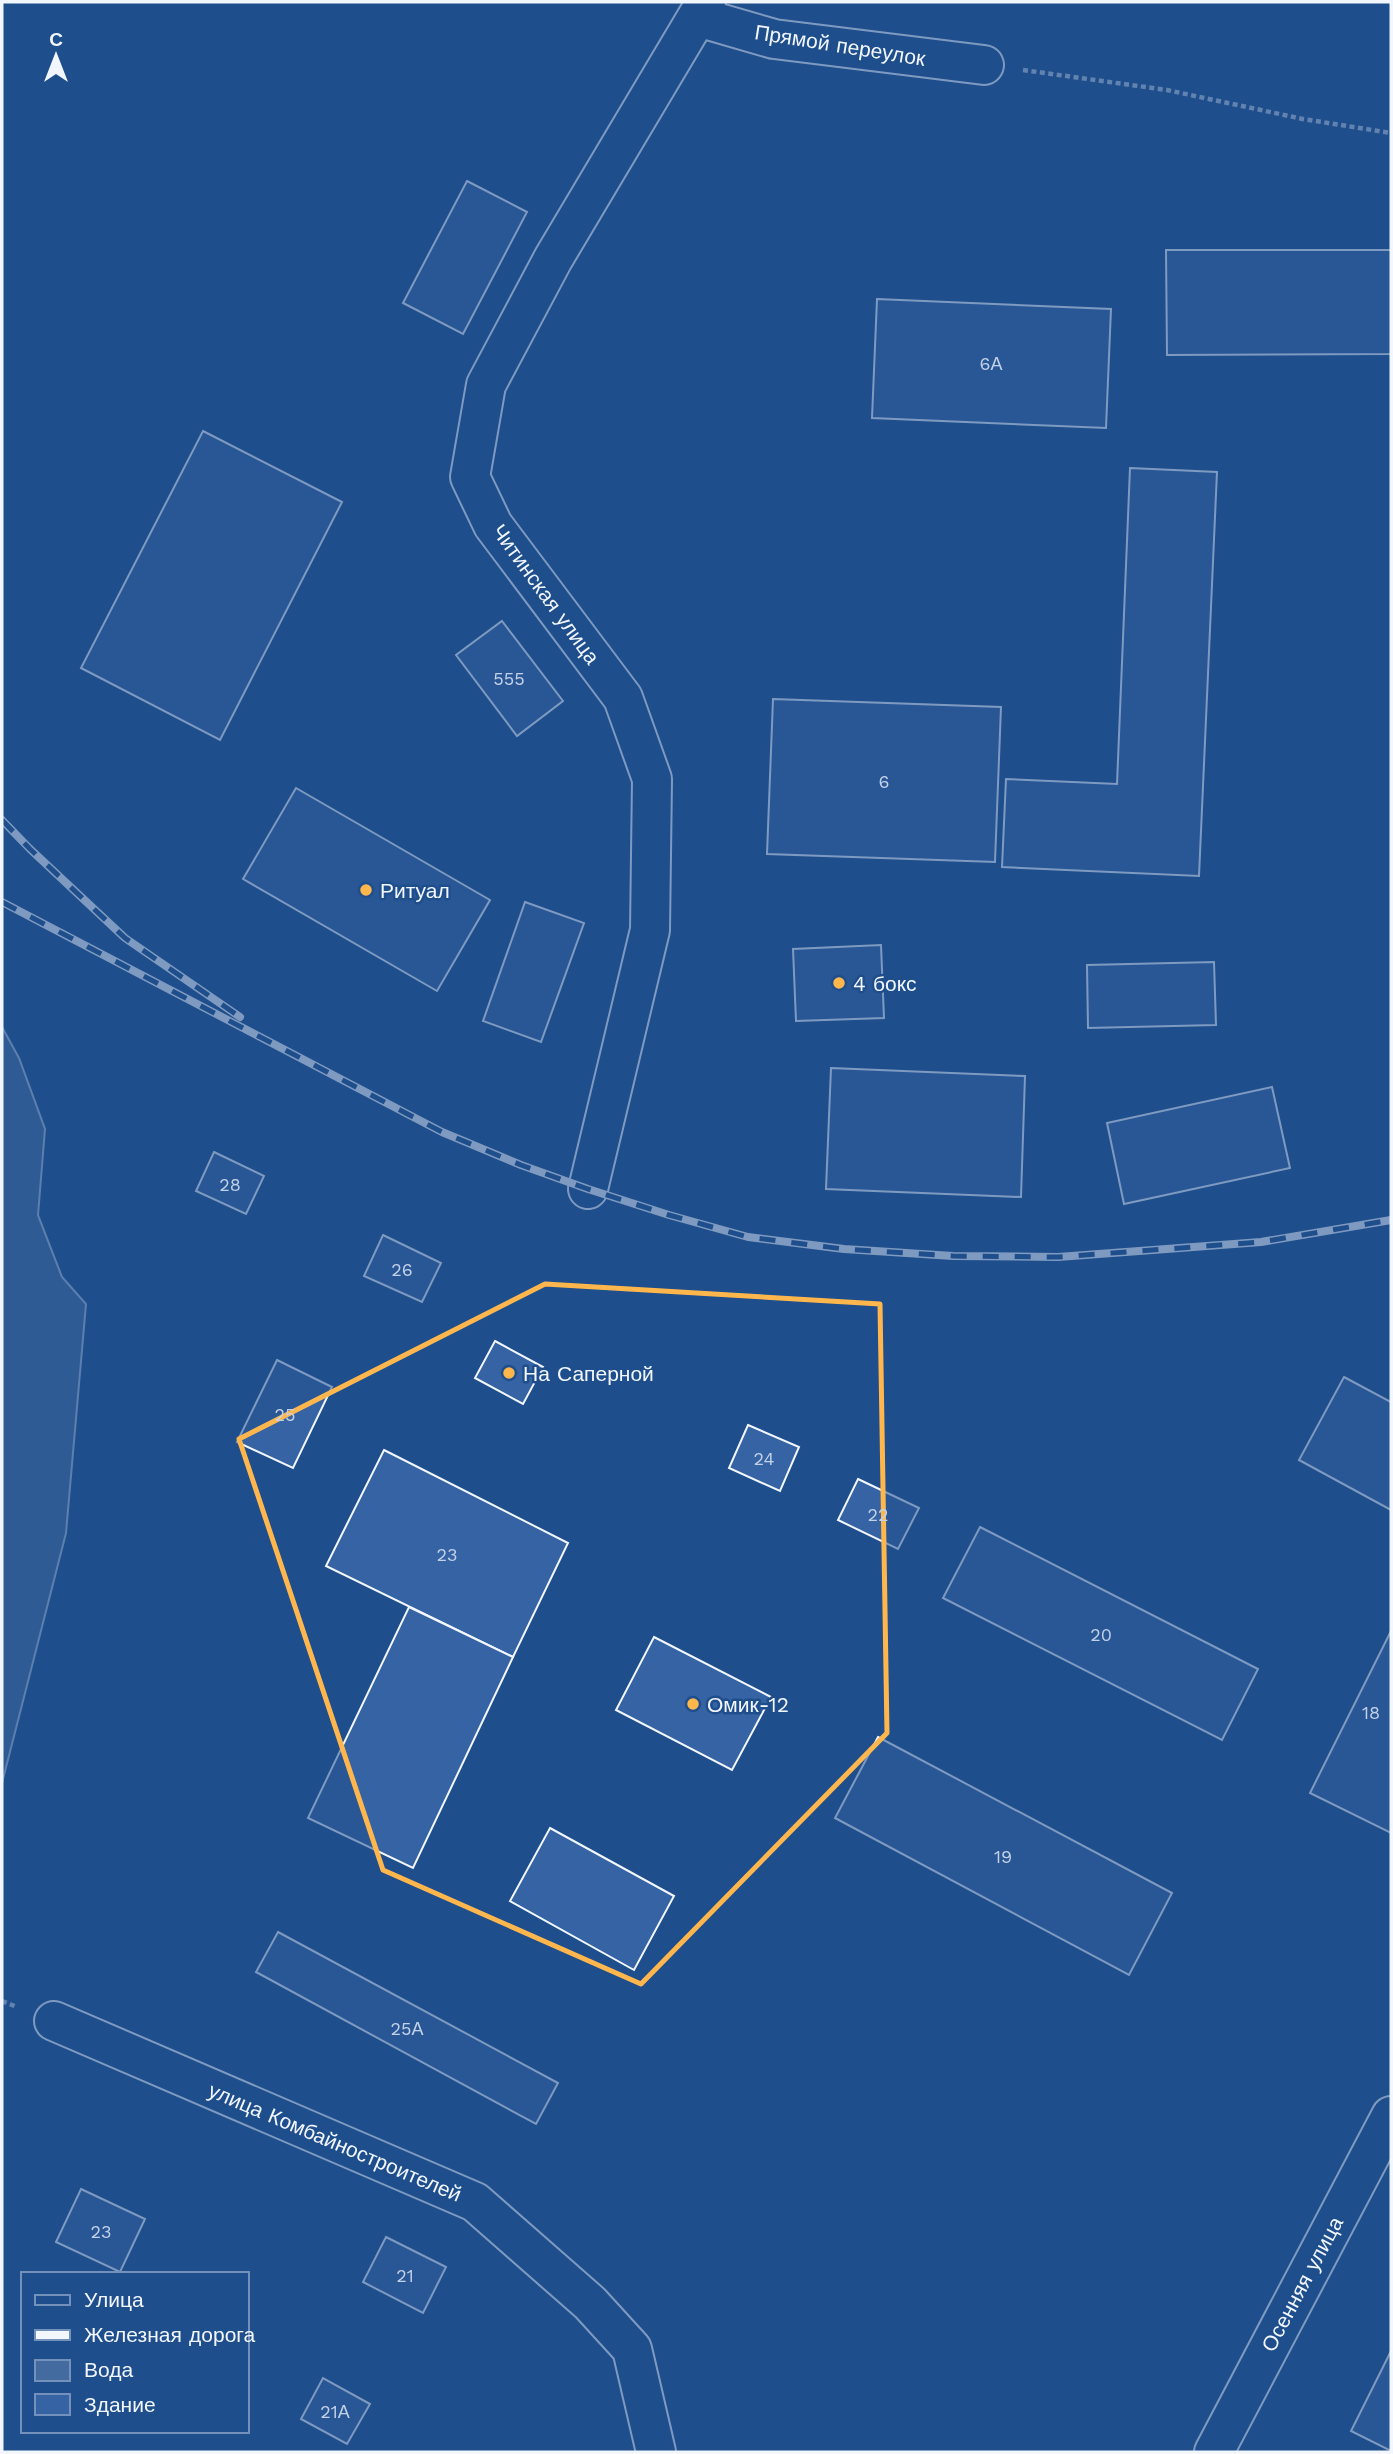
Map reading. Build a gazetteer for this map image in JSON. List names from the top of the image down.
{
  "streets": {
    "street": [
      "Прямой переулок",
      "Читинская улица",
      "улица Комбайностроителей",
      "Осенняя улица"
    ]
  },
  "crossings": [
    ["Прямой переулок", "Читинская улица"]
  ],
  "places": [
    "Ритуал",
    "4 бокс",
    "На Саперной",
    "Омик-12"
  ],
  "house_numbers": [
    "6А",
    "555",
    "6",
    "28",
    "26",
    "25",
    "24",
    "22",
    "23",
    "20",
    "18",
    "19",
    "25А",
    "23",
    "21",
    "21А"
  ],
  "legend": [
    "Улица",
    "Железная дорога",
    "Вода",
    "Здание"
  ],
  "north": "top"
}
